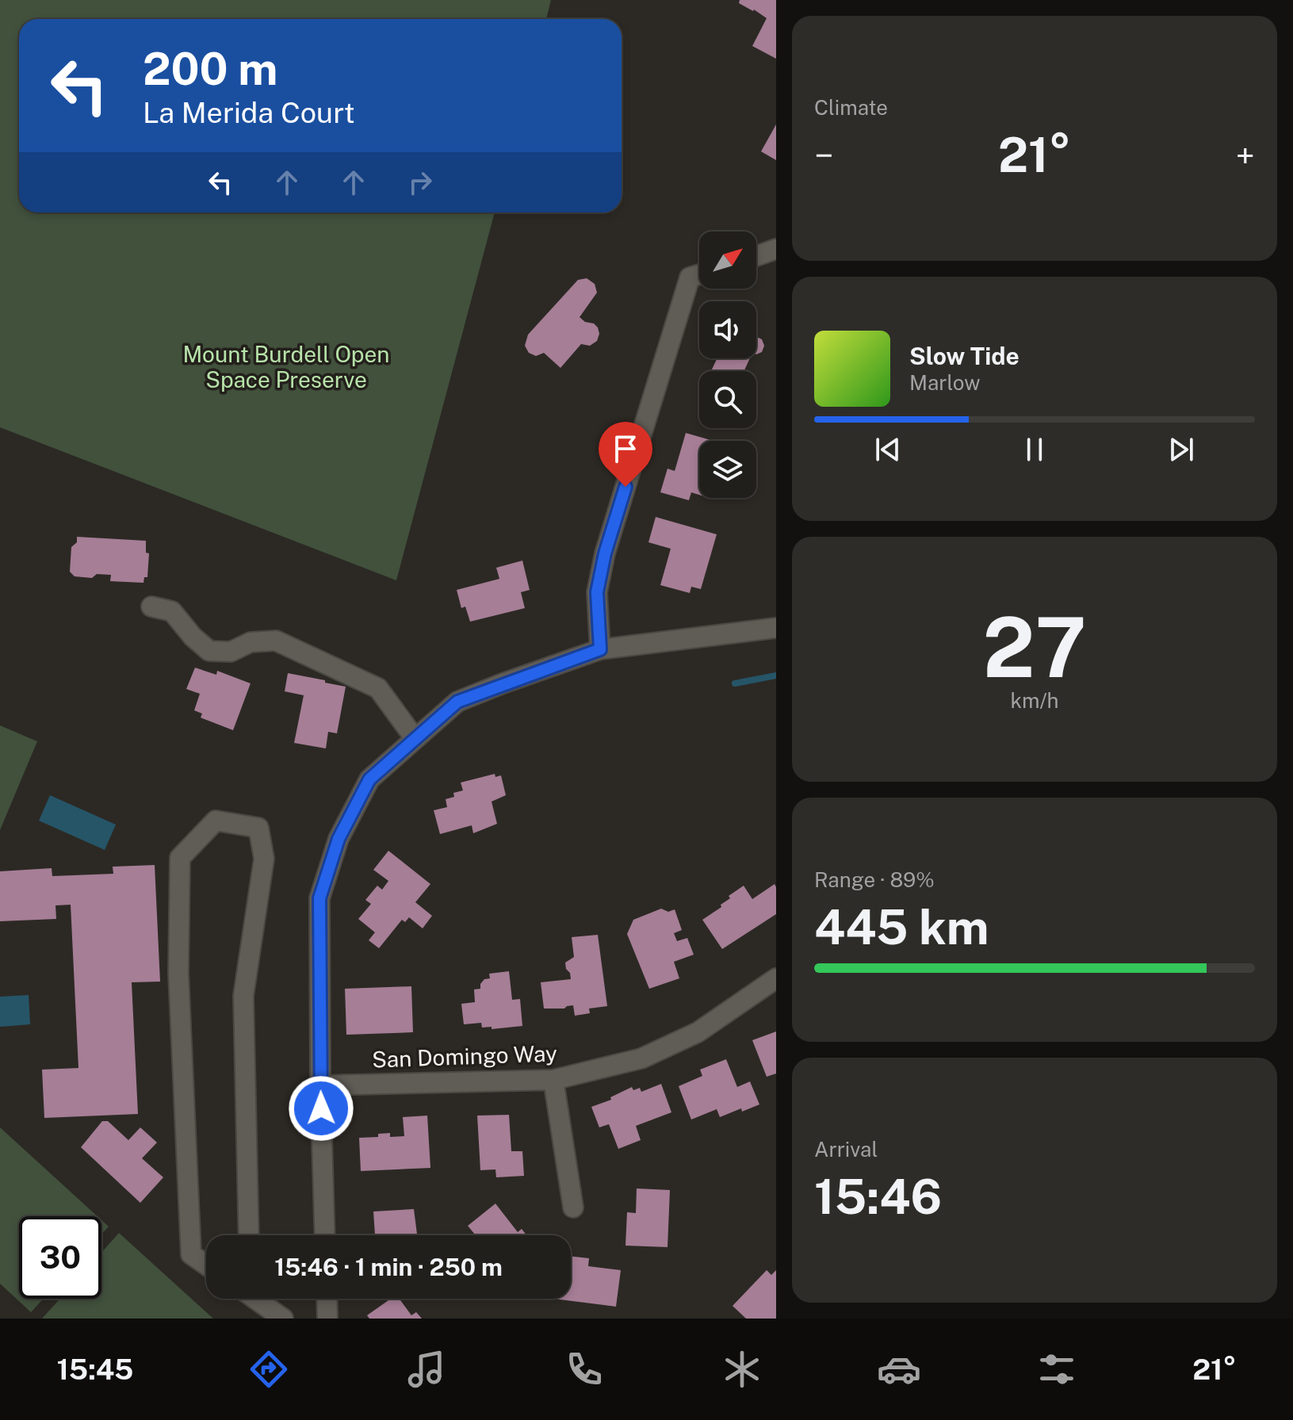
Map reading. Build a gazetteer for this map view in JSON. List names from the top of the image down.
{
  "streets": {
    "street": ["San Domingo Way"]
  },
  "parks": ["Mount Burdell Open Space Preserve"],
  "north": "top right",
  "page": {
    "tile": [
      "Climate",
      ["27", "km/h"],
      ["Range · 89%", "445 km"],
      ["Arrival", "15:46"]
    ],
    "turn": ["200 m", "La Merida Court"],
    "heat": ["−", "21°", "+"],
    "song": ["Slow Tide", "Marlow"],
    "limit": "30",
    "trip": "15:46 · 1 min · 250 m",
    "tabs": ["15:45", "21°"]
  }
}
